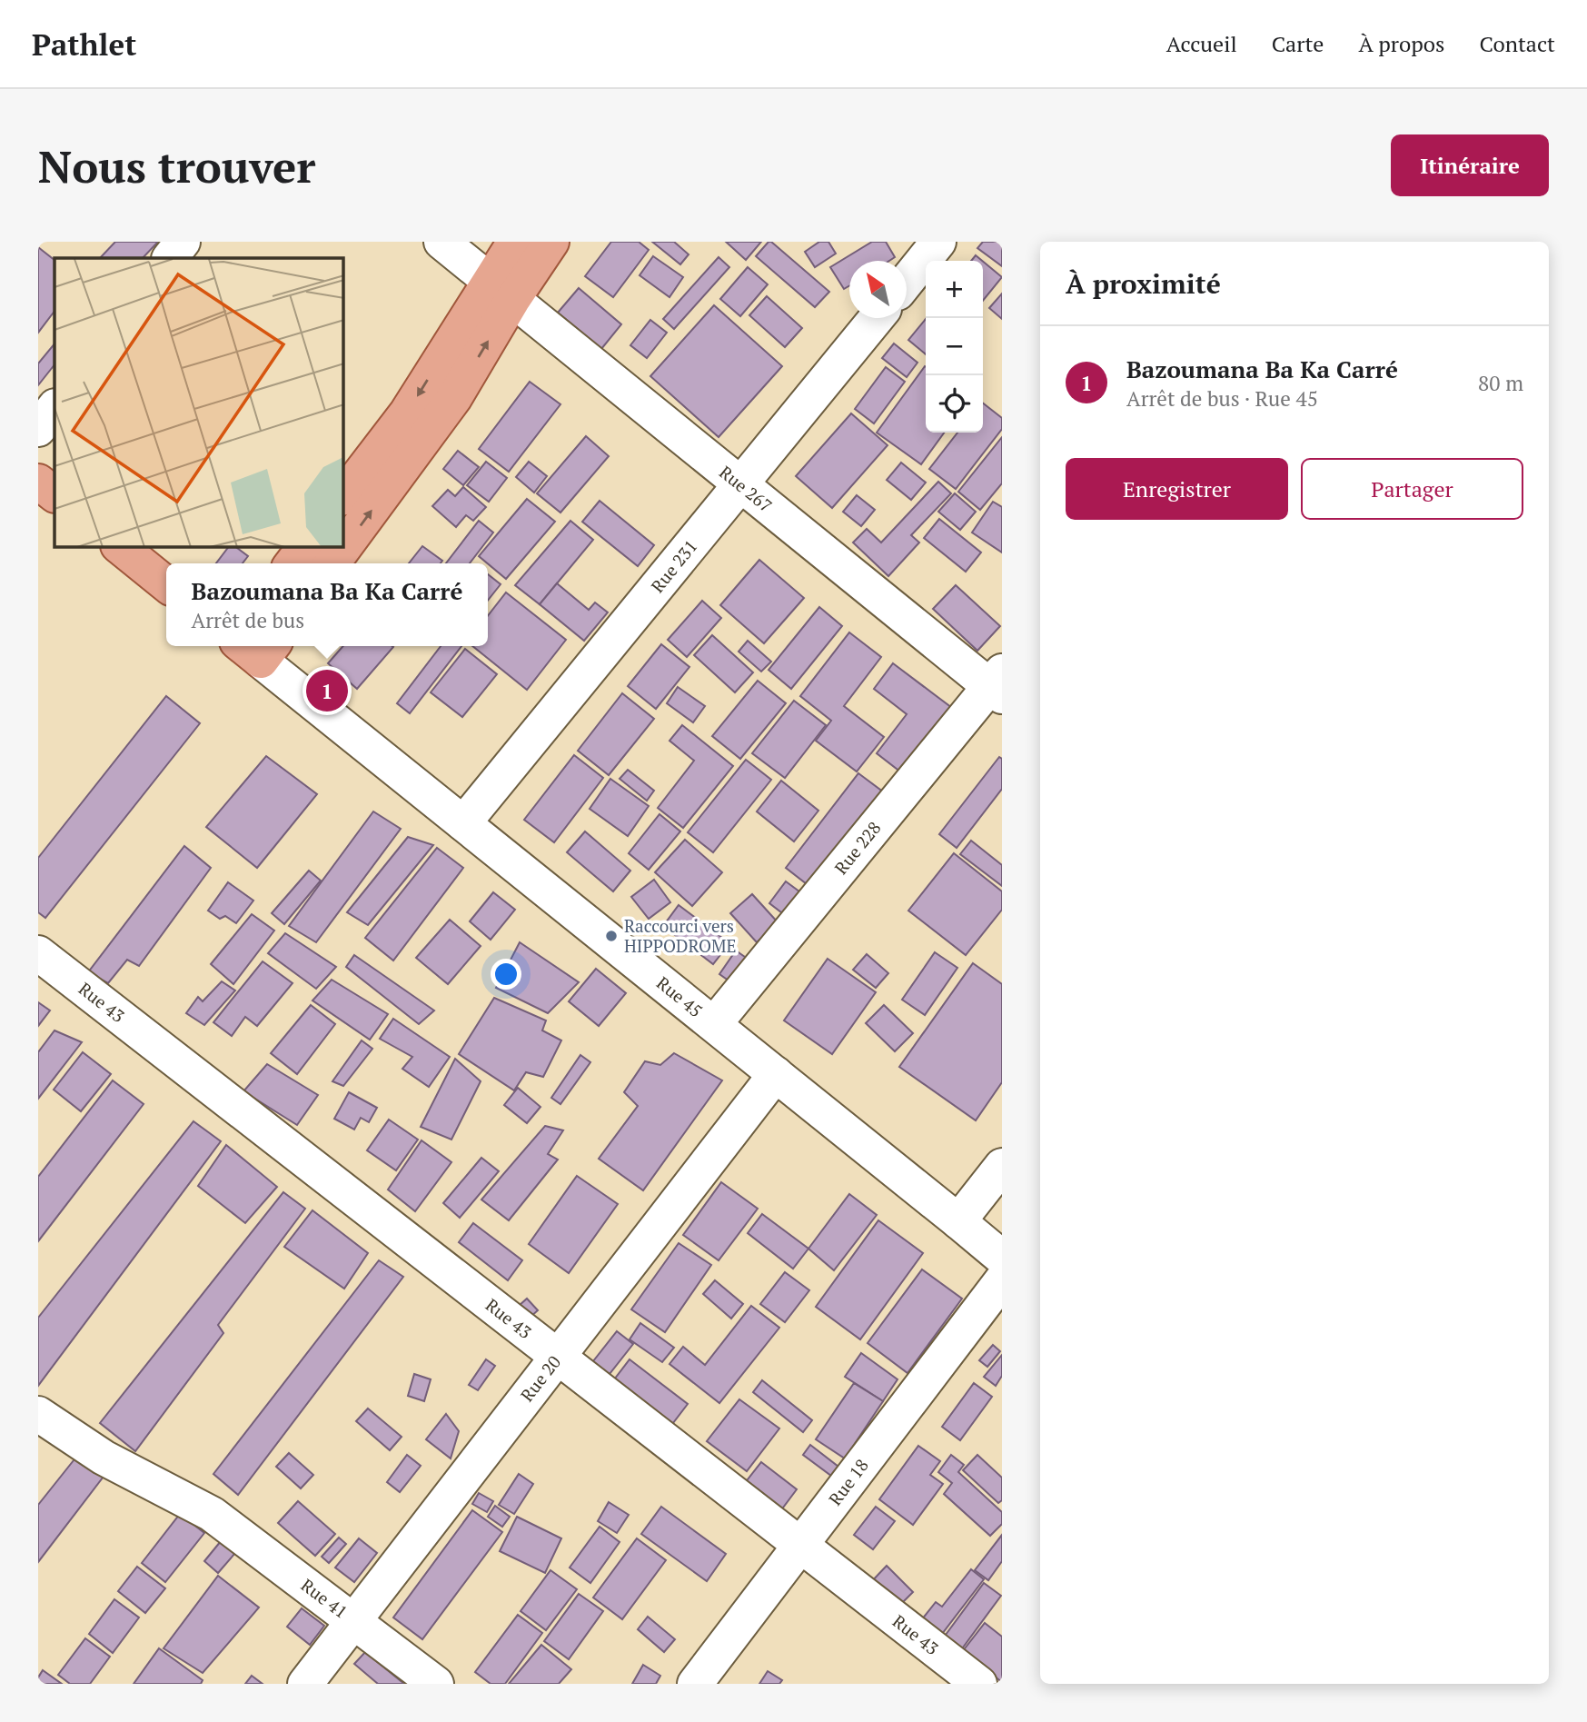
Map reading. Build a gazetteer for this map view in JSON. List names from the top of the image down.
{
  "streets": {
    "street": [
      "Rue 267",
      "Rue 231",
      "Rue 228",
      "Rue 45",
      "Rue 43",
      "Rue 20",
      "Rue 18",
      "Rue 41"
    ]
  },
  "crossings": [
    ["Rue 267", "Rue 231"],
    ["Rue 267", "Rue 228"],
    ["Rue 231", "Rue 45"],
    ["Rue 228", "Rue 45"],
    ["Rue 45", "Rue 20"],
    ["Rue 43", "Rue 20"],
    ["Rue 43", "Rue 18"],
    ["Rue 20", "Rue 41"]
  ],
  "places": ["Raccourci vers HIPPODROME"],
  "north": "top left",
  "page": {
    "header": "Pathlet",
    "nav": [
      "Accueil",
      "Carte",
      "À propos",
      "Contact"
    ],
    "buttons": [
      "Itinéraire",
      ["Enregistrer", "Partager"]
    ],
    "title": "Nous trouver",
    "heading": "À proximité",
    "map_buttons": ["+", "−"],
    "list": [
      {
        "mark": "1",
        "name": "Bazoumana Ba Ka Carré",
        "note": "Arrêt de bus · Rue 45",
        "value": "80 m"
      }
    ],
    "popup": ["Bazoumana Ba Ka Carré", "Arrêt de bus"],
    "pins": "1"
  }
}
